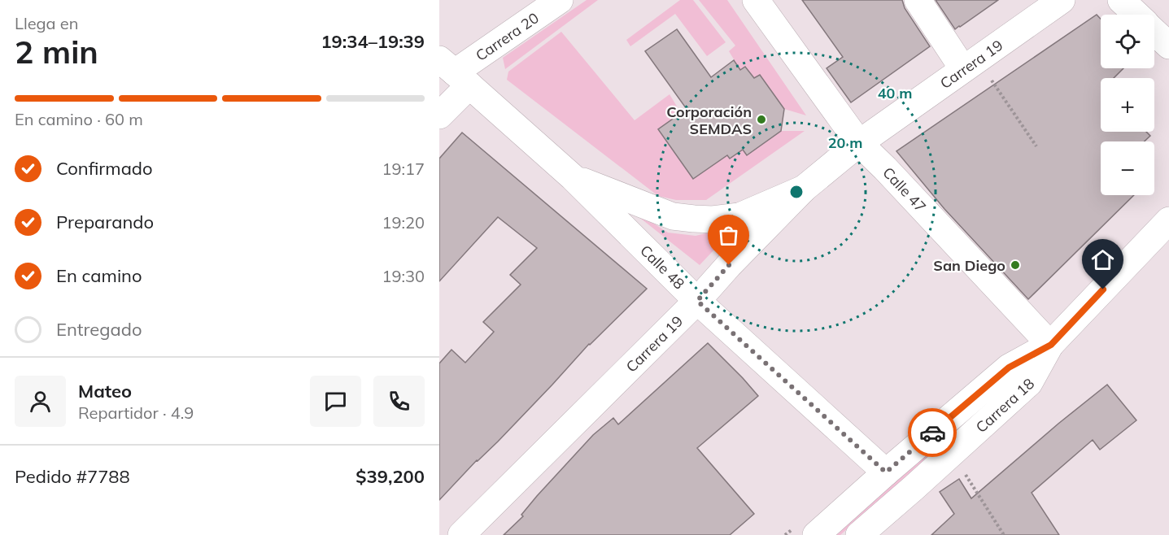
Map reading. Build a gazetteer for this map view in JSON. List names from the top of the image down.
{
  "streets": {
    "street": [
      "Carrera 20",
      "Carrera 19",
      "Calle 47",
      "Calle 48",
      "Carrera 18"
    ]
  },
  "crossings": [
    ["Carrera 20", "Calle 48"],
    ["Carrera 19", "Calle 47"],
    ["Carrera 19", "Calle 48"],
    ["Calle 47", "Carrera 18"],
    ["Calle 48", "Carrera 18"]
  ],
  "places": ["Corporación SEMDAS", "San Diego"],
  "page": {
    "heading": ["2 min", "Llega en", "19:34–19:39"],
    "panel": [
      "Mateo",
      "Repartidor · 4.9",
      "Pedido #7788",
      "$39,200"
    ],
    "map_buttons": ["+", "−"],
    "bar": "En camino · 60 m",
    "list": [
      ["Confirmado", "19:17"],
      ["Preparando", "19:20"],
      ["En camino", "19:30"],
      "Entregado"
    ]
  },
  "rings": ["40 m", "20 m"]
}
